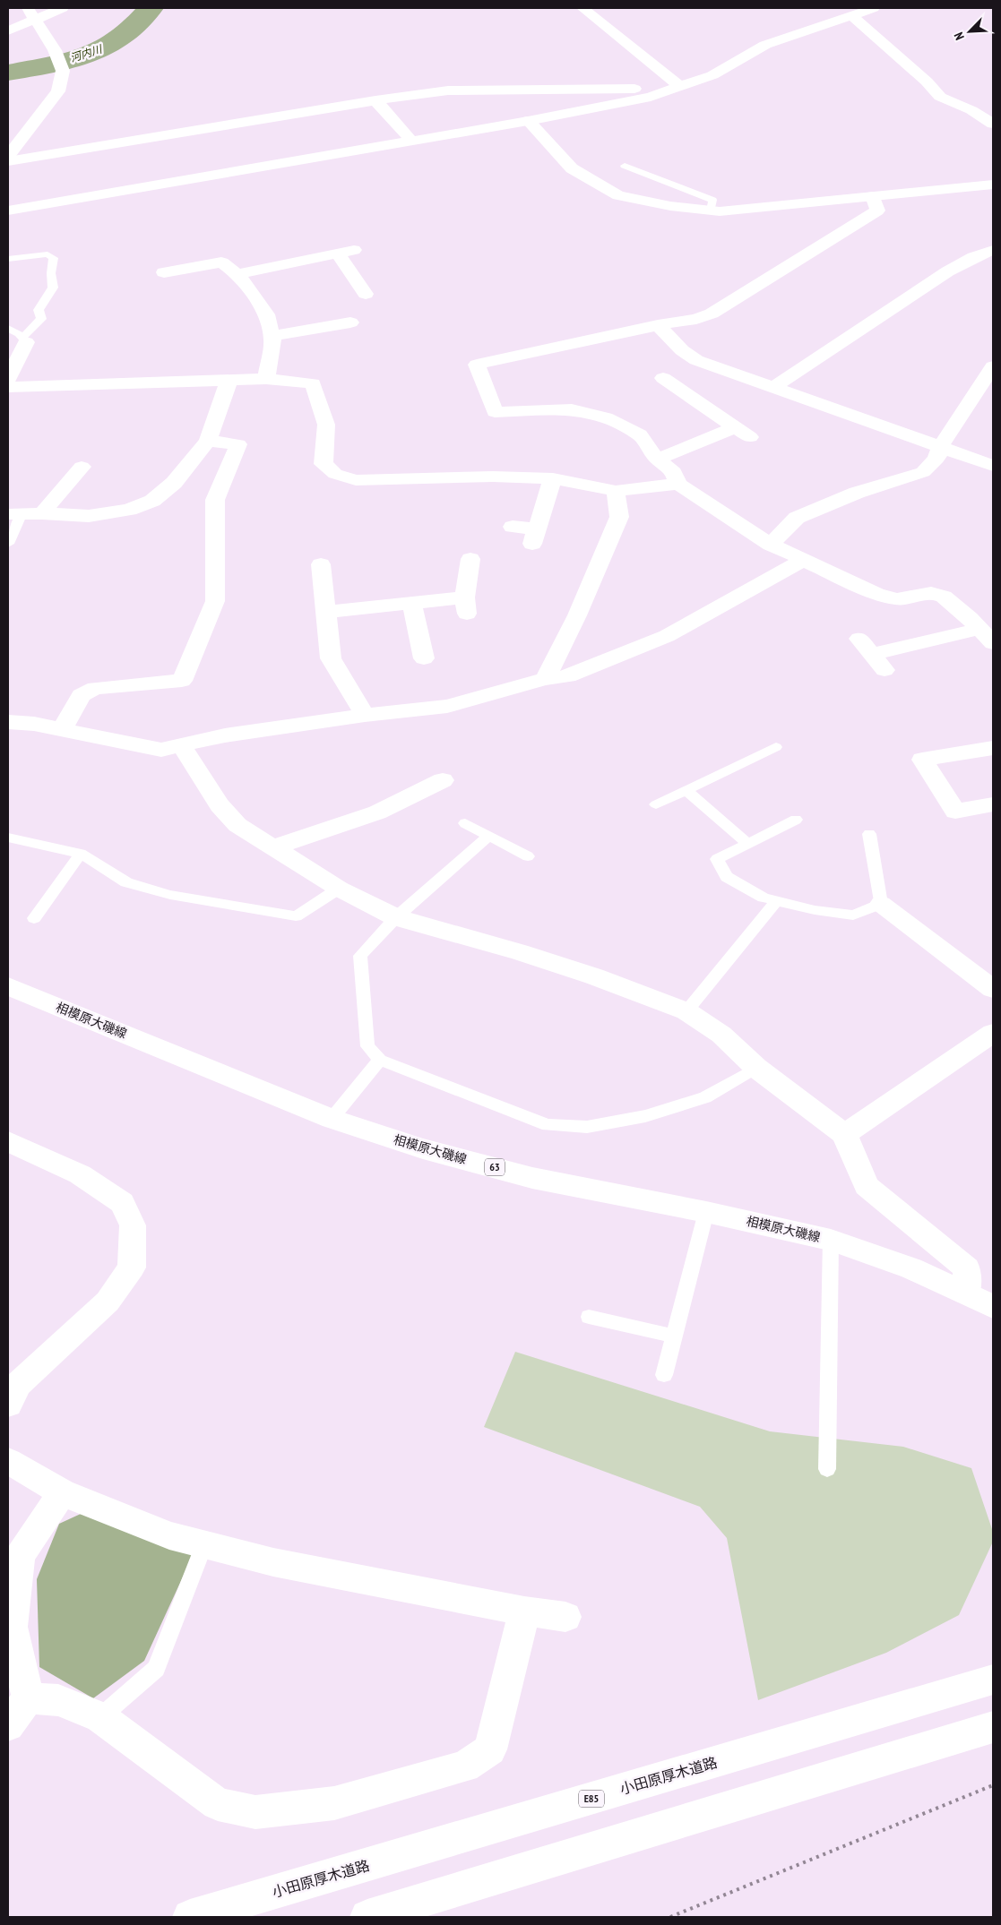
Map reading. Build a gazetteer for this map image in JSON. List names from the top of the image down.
{
  "streets": {
    "main road": [
      "相模原大磯線",
      "63",
      "小田原厚木道路",
      "E85"
    ]
  },
  "water": ["河内川"],
  "north": "bottom left"
}
